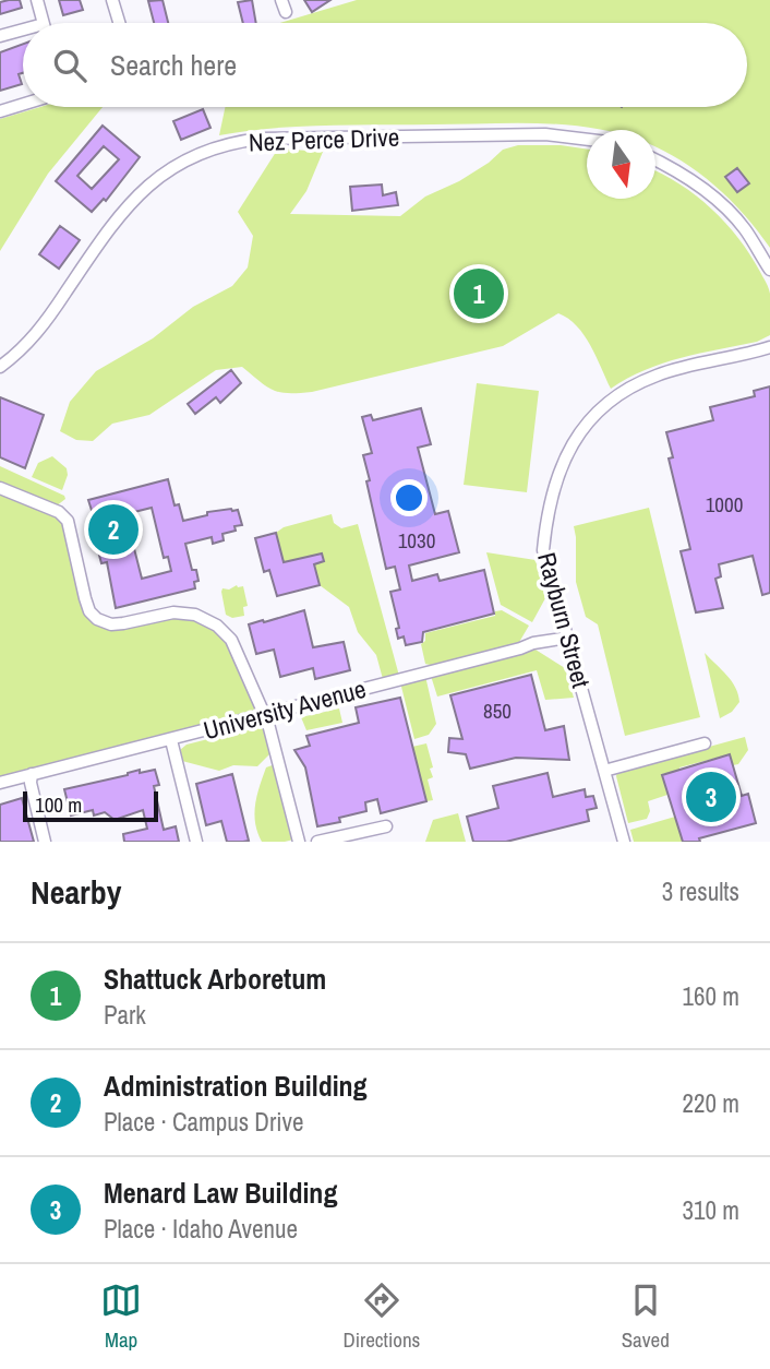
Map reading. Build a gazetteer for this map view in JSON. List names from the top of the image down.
{
  "streets": {
    "street": ["Nez Perce Drive", "Rayburn Street", "University Avenue"]
  },
  "crossings": [
    ["Rayburn Street", "University Avenue"]
  ],
  "house_numbers": ["1000", "1030", "850"],
  "scale_bar": "100 m",
  "north": "bottom",
  "page": {
    "search": "Search here",
    "pins": ["1", "2", "3"],
    "scale": "100 m",
    "heading": ["Nearby", "3 results"],
    "list": [
      {
        "mark": "1",
        "name": "Shattuck Arboretum",
        "note": "Park",
        "value": "160 m"
      },
      {
        "mark": "2",
        "name": "Administration Building",
        "note": "Place · Campus Drive",
        "value": "220 m"
      },
      {
        "mark": "3",
        "name": "Menard Law Building",
        "note": "Place · Idaho Avenue",
        "value": "310 m"
      }
    ],
    "nav": ["Map", "Directions", "Saved"]
  }
}
